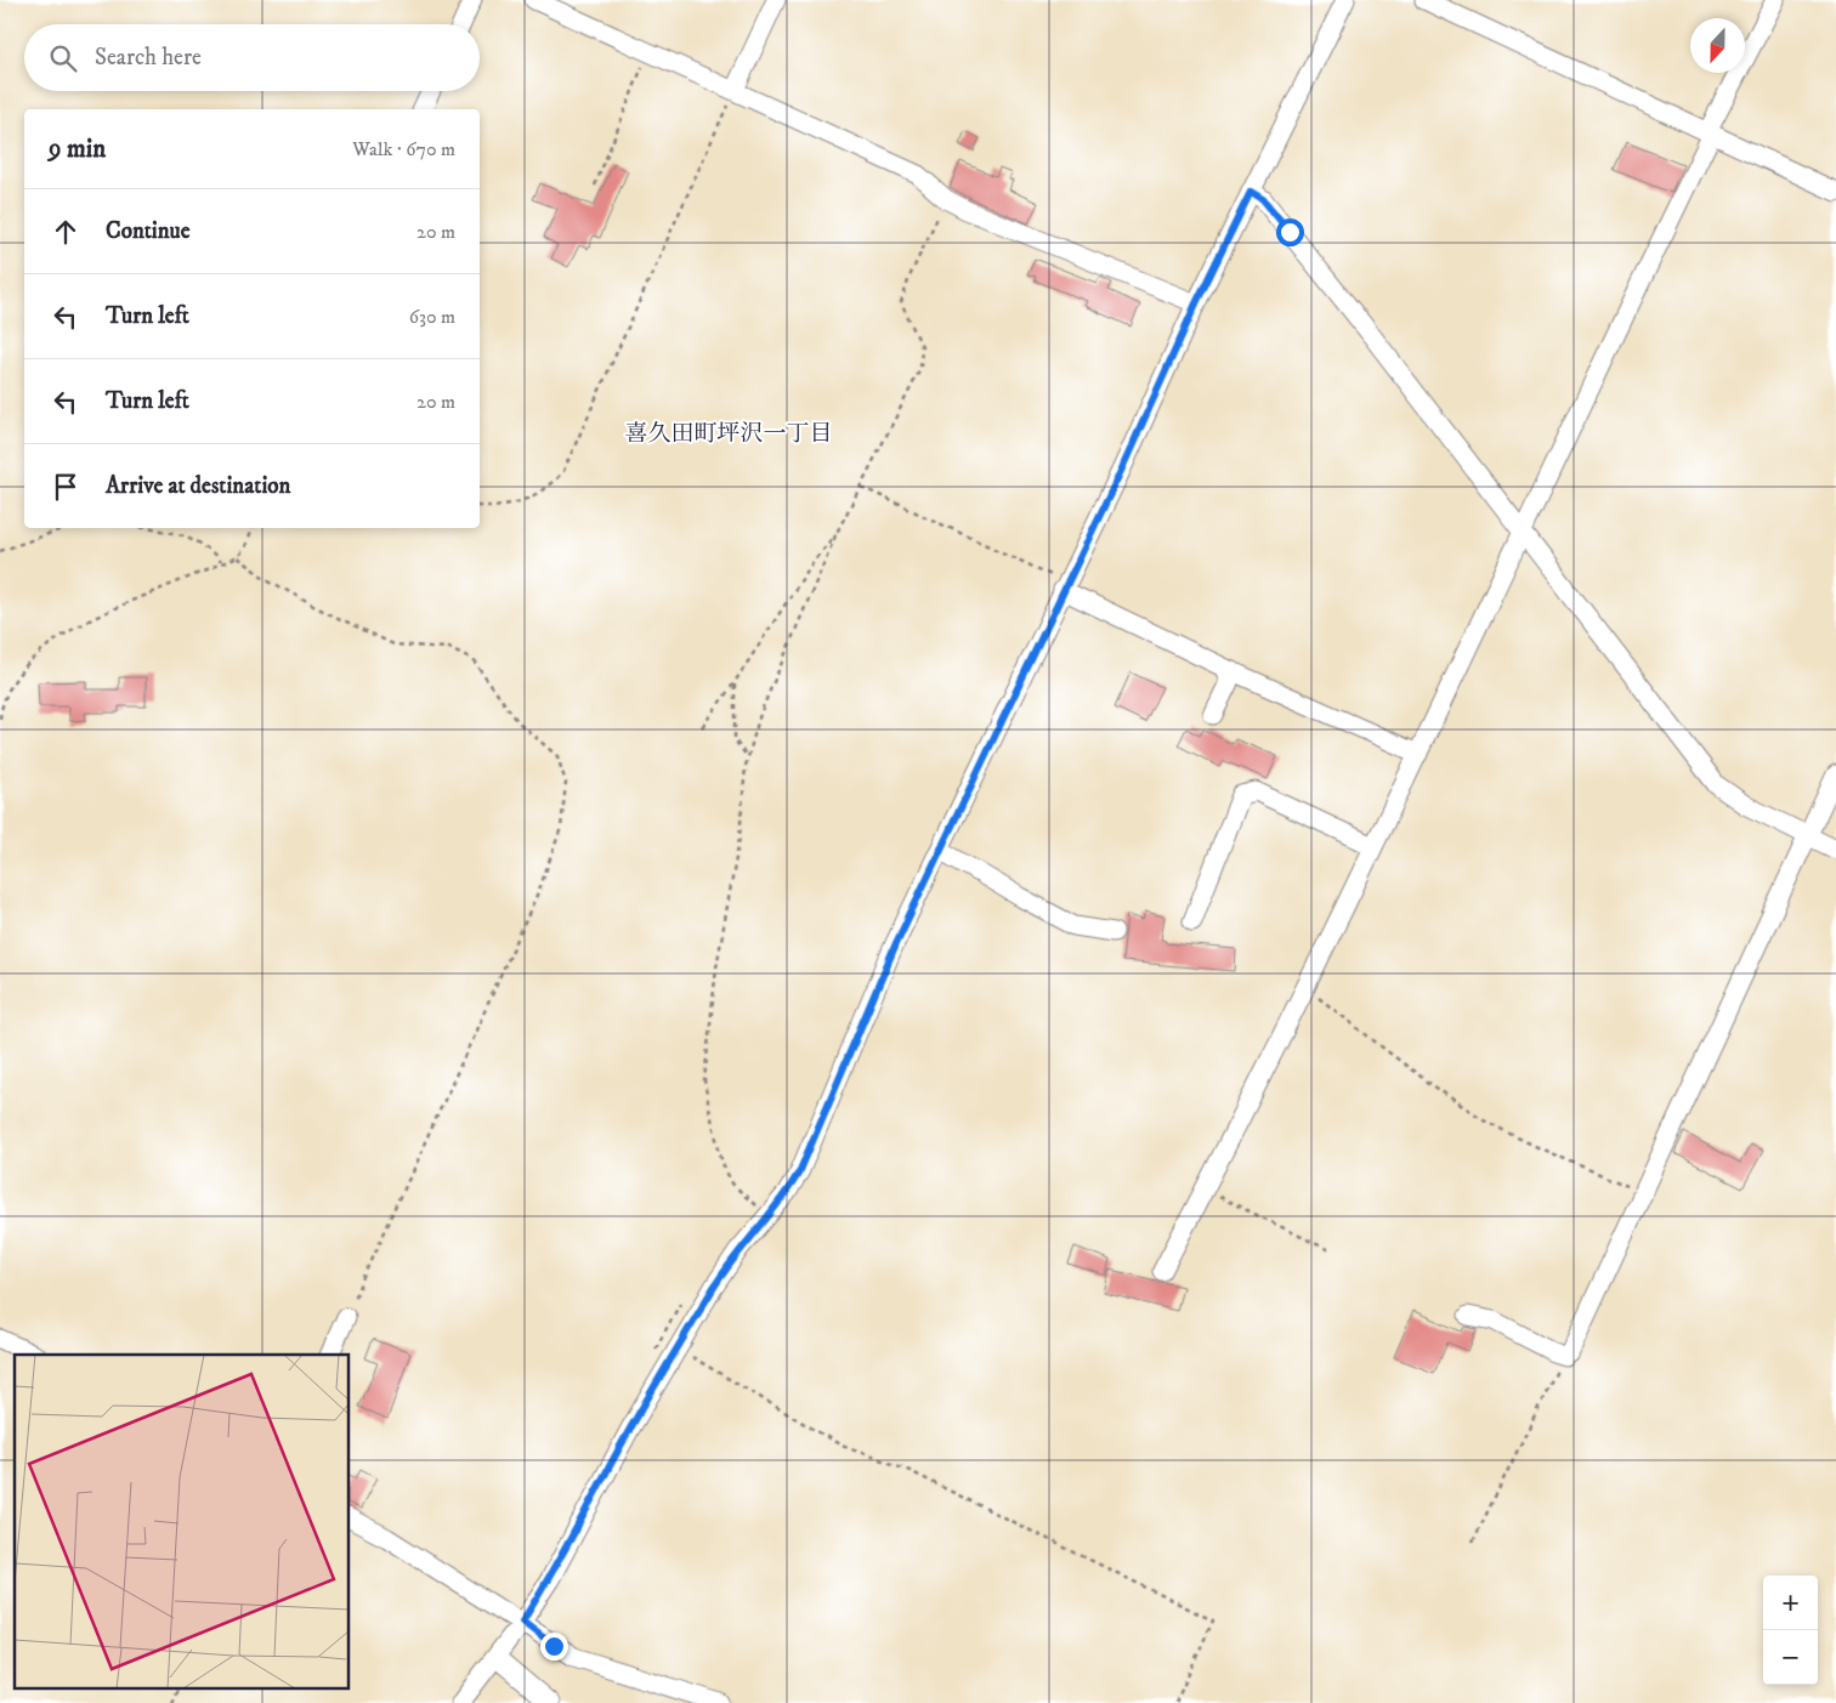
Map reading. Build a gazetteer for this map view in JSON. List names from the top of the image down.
{
  "districts": ["喜久田町坪沢一丁目"],
  "north": "bottom",
  "page": {
    "search": "Search here",
    "heading": ["9 min", "Walk · 670 m"],
    "list": [
      ["Continue", "20 m"],
      ["Turn left", "630 m"],
      ["Turn left", "20 m"],
      "Arrive at destination"
    ],
    "map_buttons": ["+", "−"]
  }
}
